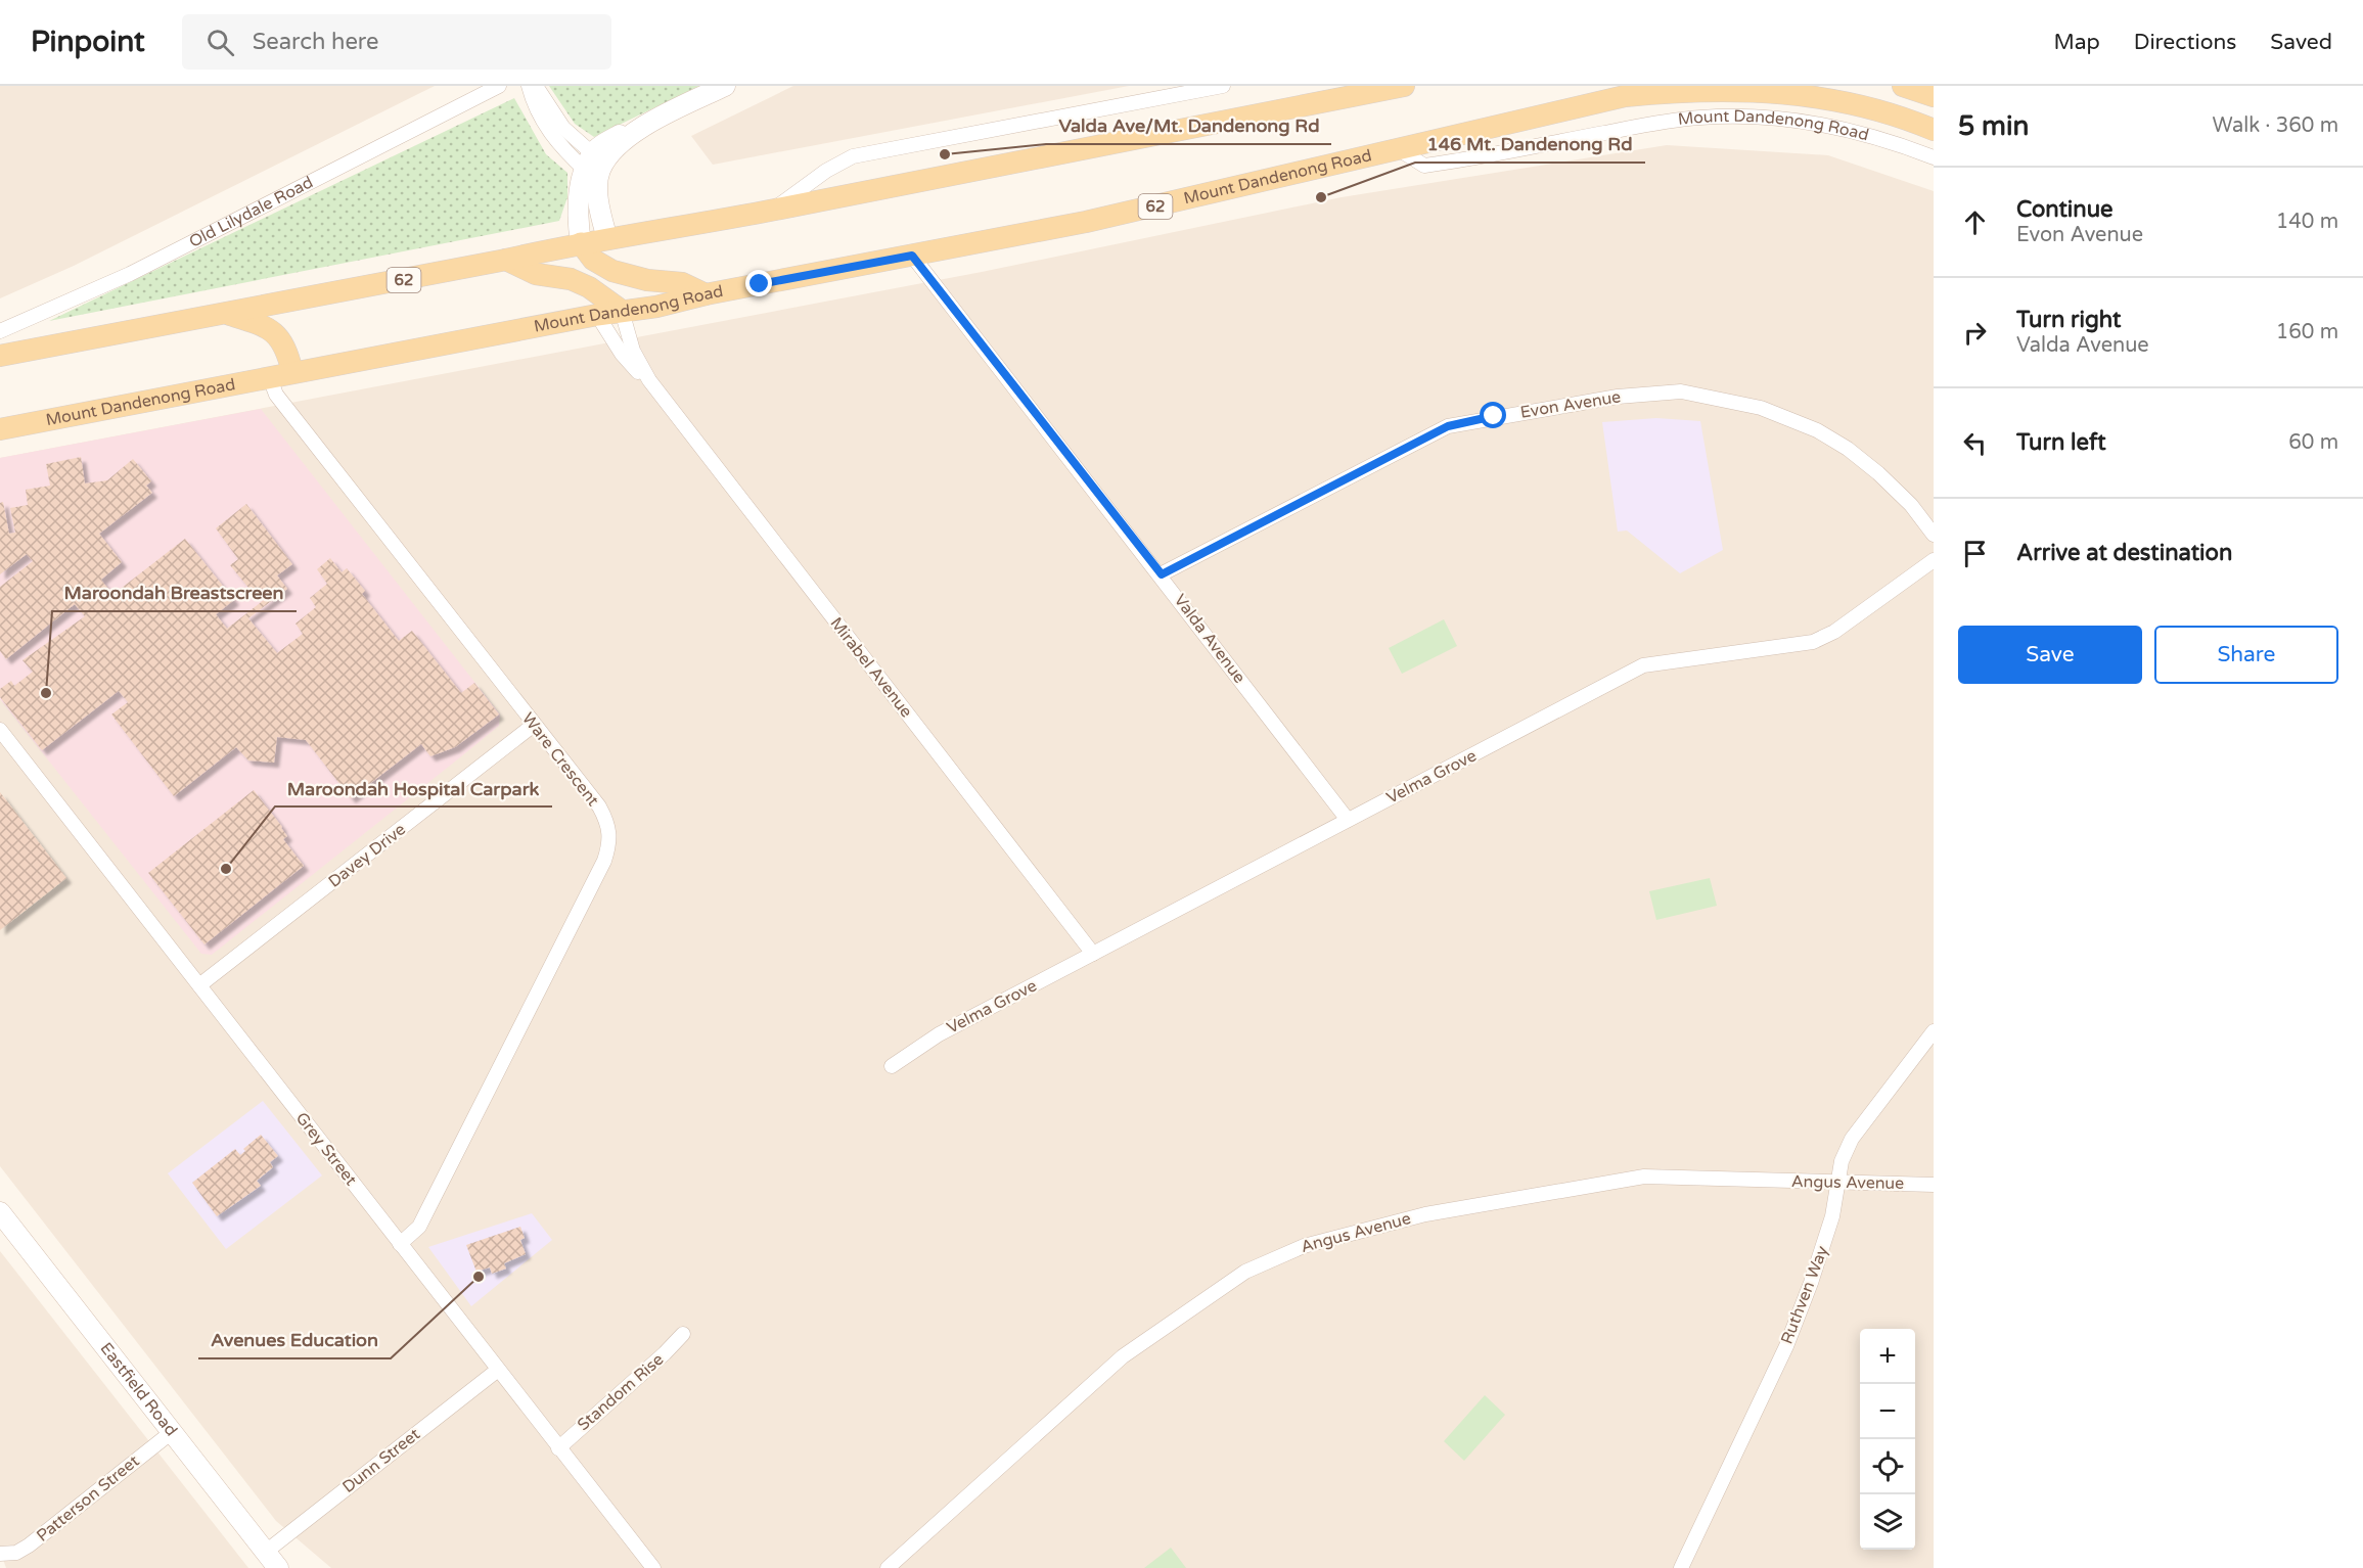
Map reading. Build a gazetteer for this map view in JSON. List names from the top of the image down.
{
  "streets": {
    "main road": ["Mount Dandenong Road", "62", "Eastfield Road"],
    "street": [
      "Old Lilydale Road",
      "Evon Avenue",
      "Valda Avenue",
      "Mirabel Avenue",
      "Ware Crescent",
      "Velma Grove",
      "Davey Drive",
      "Grey Street",
      "Angus Avenue",
      "Ruthven Way",
      "Standom Rise",
      "Dunn Street",
      "Patterson Street"
    ]
  },
  "crossings": [
    ["Mount Dandenong Road", "Valda Avenue"],
    ["Mount Dandenong Road", "Mirabel Avenue"],
    ["Mount Dandenong Road", "Ware Crescent"],
    ["Evon Avenue", "Valda Avenue"],
    ["Valda Avenue", "Velma Grove"],
    ["Mirabel Avenue", "Velma Grove"],
    ["Ware Crescent", "Davey Drive"],
    ["Ware Crescent", "Grey Street"],
    ["Davey Drive", "Grey Street"],
    ["Grey Street", "Standom Rise"],
    ["Grey Street", "Dunn Street"],
    ["Angus Avenue", "Ruthven Way"],
    ["Eastfield Road", "Dunn Street"],
    ["Eastfield Road", "Patterson Street"]
  ],
  "places": [
    "Valda Ave/Mt. Dandenong Rd",
    "146 Mt. Dandenong Rd",
    "Maroondah Breastscreen",
    "Maroondah Hospital Carpark",
    "Avenues Education"
  ],
  "page": {
    "header": "Pinpoint",
    "search": "Search here",
    "nav": ["Map", "Directions", "Saved"],
    "heading": ["5 min", "Walk · 360 m"],
    "list": [
      ["Continue", "Evon Avenue", "140 m"],
      ["Turn right", "Valda Avenue", "160 m"],
      ["Turn left", "60 m"],
      "Arrive at destination"
    ],
    "buttons": ["Save", "Share"],
    "map_buttons": ["+", "−"]
  }
}
